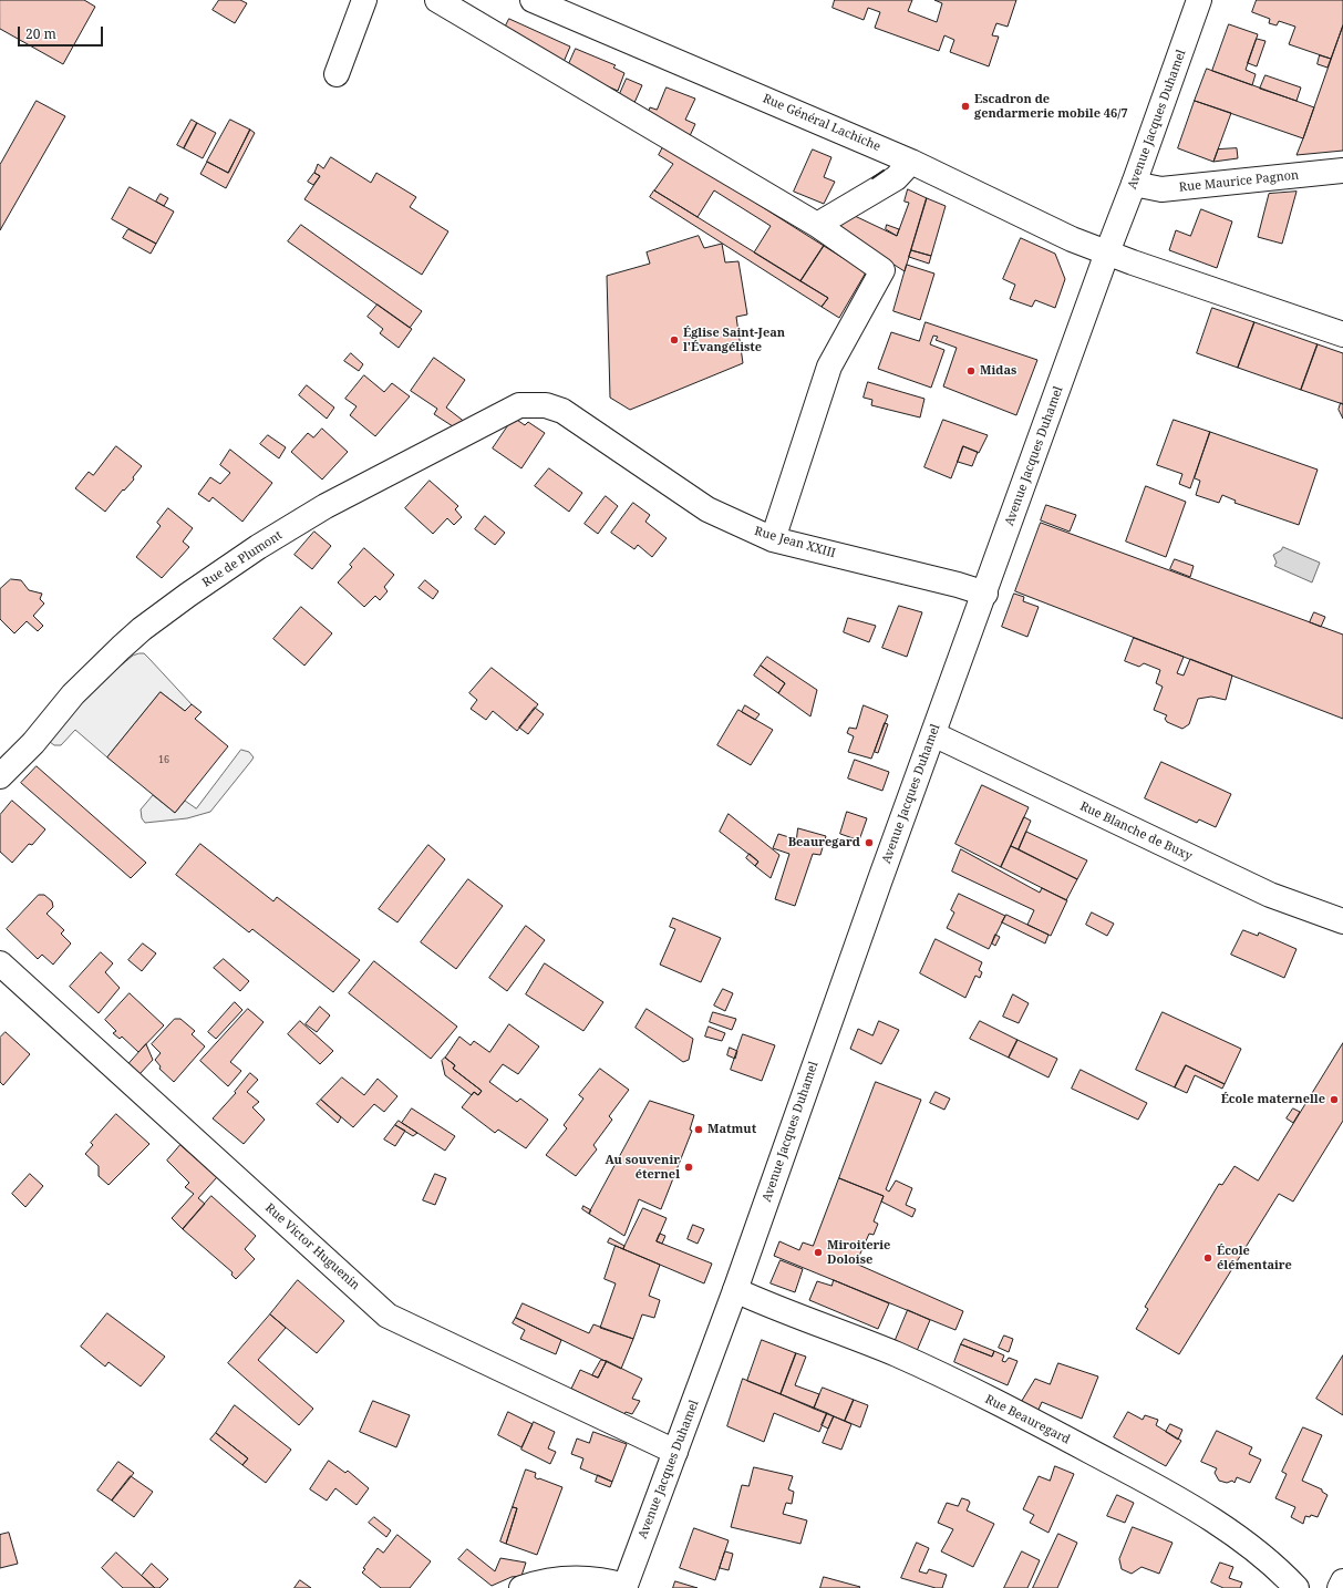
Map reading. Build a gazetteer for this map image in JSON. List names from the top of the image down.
{
  "streets": {
    "street": [
      "Avenue Jacques Duhamel",
      "Rue Général Lachiche",
      "Rue Maurice Pagnon",
      "Rue Jean XXIII",
      "Rue de Plumont",
      "Rue Blanche de Buxy",
      "Rue Victor Huguenin",
      "Rue Beauregard"
    ]
  },
  "crossings": [
    ["Avenue Jacques Duhamel", "Rue Général Lachiche"],
    ["Avenue Jacques Duhamel", "Rue Maurice Pagnon"],
    ["Avenue Jacques Duhamel", "Rue Jean XXIII"],
    ["Avenue Jacques Duhamel", "Rue Blanche de Buxy"],
    ["Avenue Jacques Duhamel", "Rue Victor Huguenin"],
    ["Avenue Jacques Duhamel", "Rue Beauregard"],
    ["Rue Jean XXIII", "Rue de Plumont"]
  ],
  "places": [
    "Escadron de gendarmerie mobile 46/7",
    "Église Saint-Jean l'Évangéliste",
    "Midas",
    "Beauregard",
    "École maternelle",
    "Matmut",
    "Au souvenir éternel",
    "Miroiterie Doloise",
    "École élémentaire"
  ],
  "house_numbers": ["16"],
  "scale_bar": "20 m"
}
